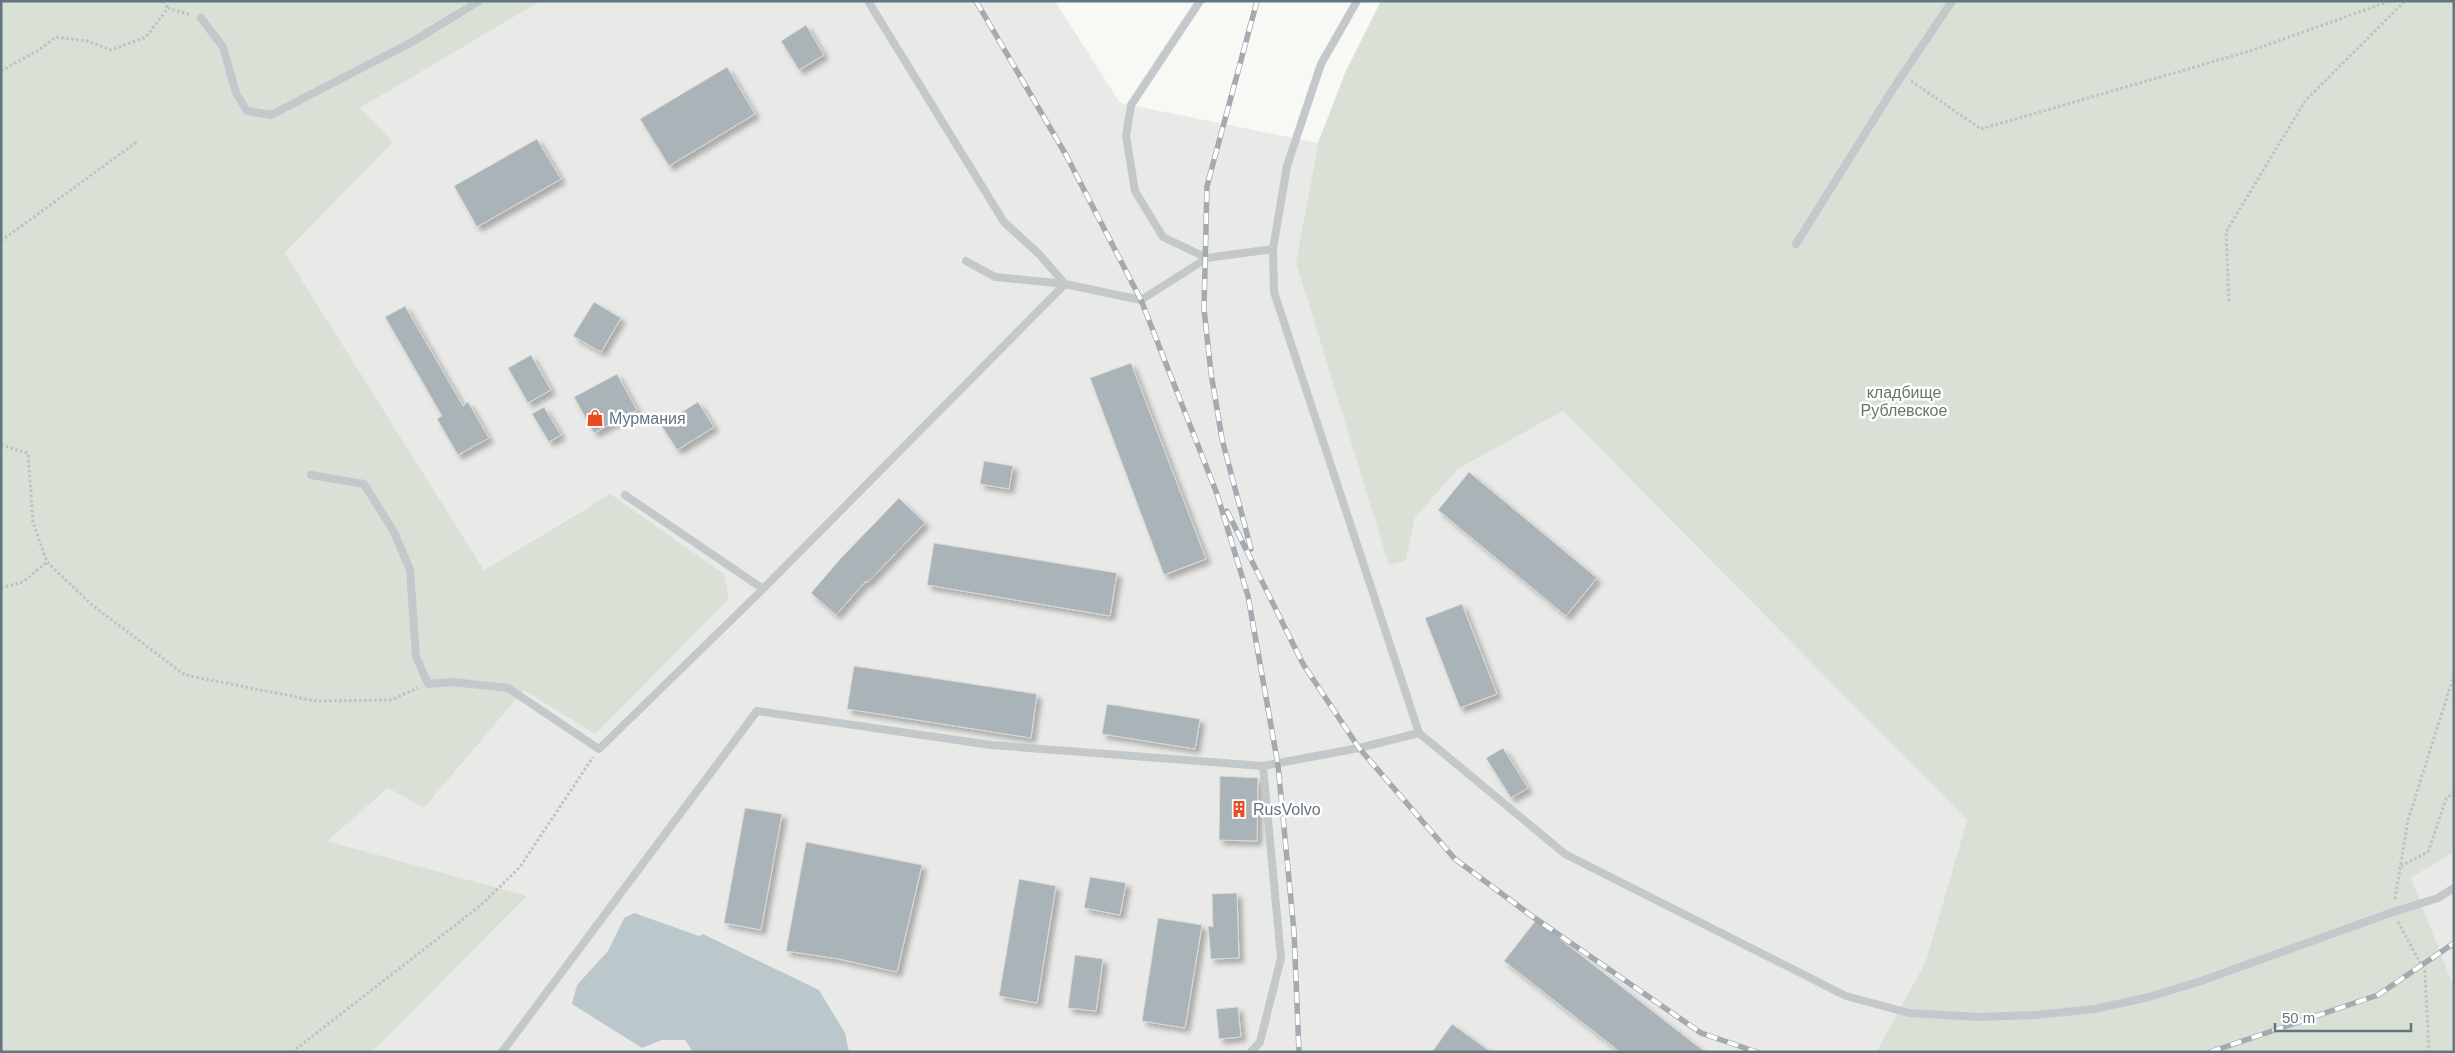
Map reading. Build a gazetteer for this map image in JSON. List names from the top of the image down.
{
  "parks": ["кладбище Рублевское"],
  "places": {
    "shop": ["Мурмания"],
    "building": ["RusVolvo"]
  },
  "scale_bar": "50 m"
}
